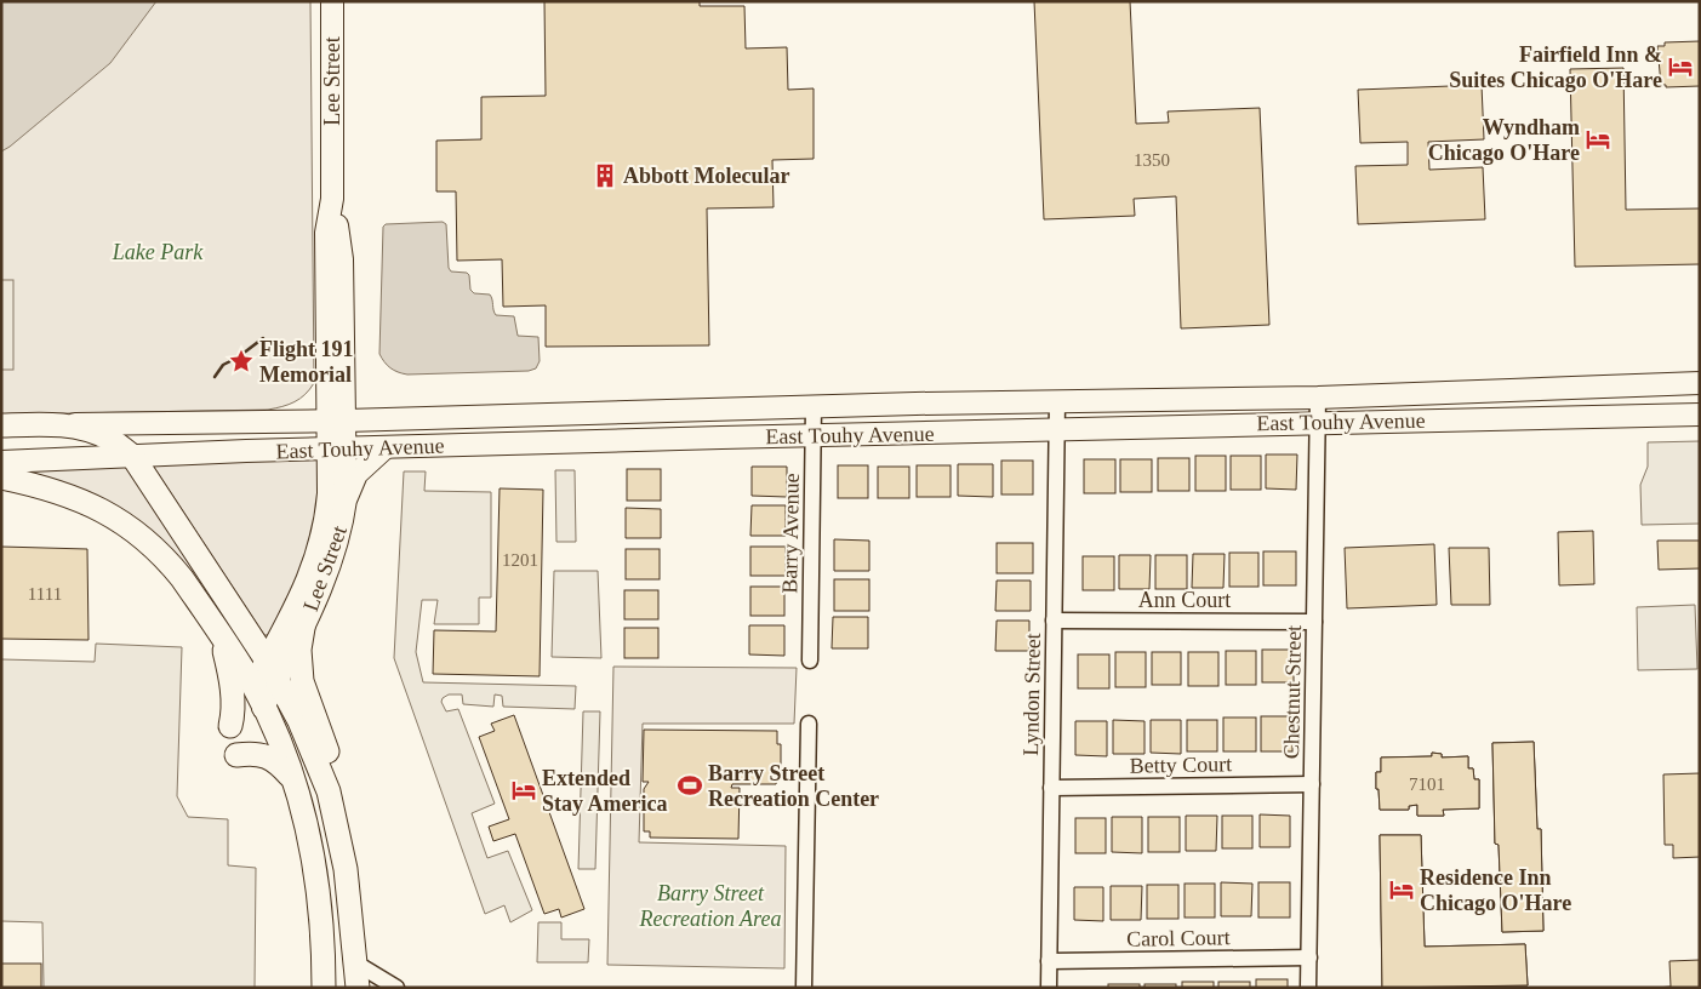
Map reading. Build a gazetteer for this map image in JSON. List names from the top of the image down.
{
  "streets": {
    "main road": ["Lee Street", "East Touhy Avenue"],
    "street": [
      "Barry Avenue",
      "Ann Court",
      "Chestnut Street",
      "Lyndon Street",
      "Betty Court",
      "Carol Court"
    ]
  },
  "crossings": [
    ["Lee Street", "East Touhy Avenue"],
    ["East Touhy Avenue", "Barry Avenue"],
    ["East Touhy Avenue", "Chestnut Street"],
    ["East Touhy Avenue", "Lyndon Street"],
    ["Ann Court", "Chestnut Street"],
    ["Ann Court", "Lyndon Street"],
    ["Chestnut Street", "Betty Court"],
    ["Chestnut Street", "Carol Court"],
    ["Lyndon Street", "Betty Court"],
    ["Lyndon Street", "Carol Court"]
  ],
  "parks": ["Lake Park", "Barry Street Recreation Area"],
  "places": {
    "hotel": [
      "Fairfield Inn & Suites Chicago O'Hare",
      "Wyndham Chicago O'Hare",
      "Extended Stay America",
      "Residence Inn Chicago O'Hare"
    ],
    "building": ["Abbott Molecular"],
    "place": ["Flight 191 Memorial"],
    "sports": ["Barry Street Recreation Center"]
  },
  "house_numbers": [
    "1350",
    "1201",
    "1111",
    "7101"
  ]
}
